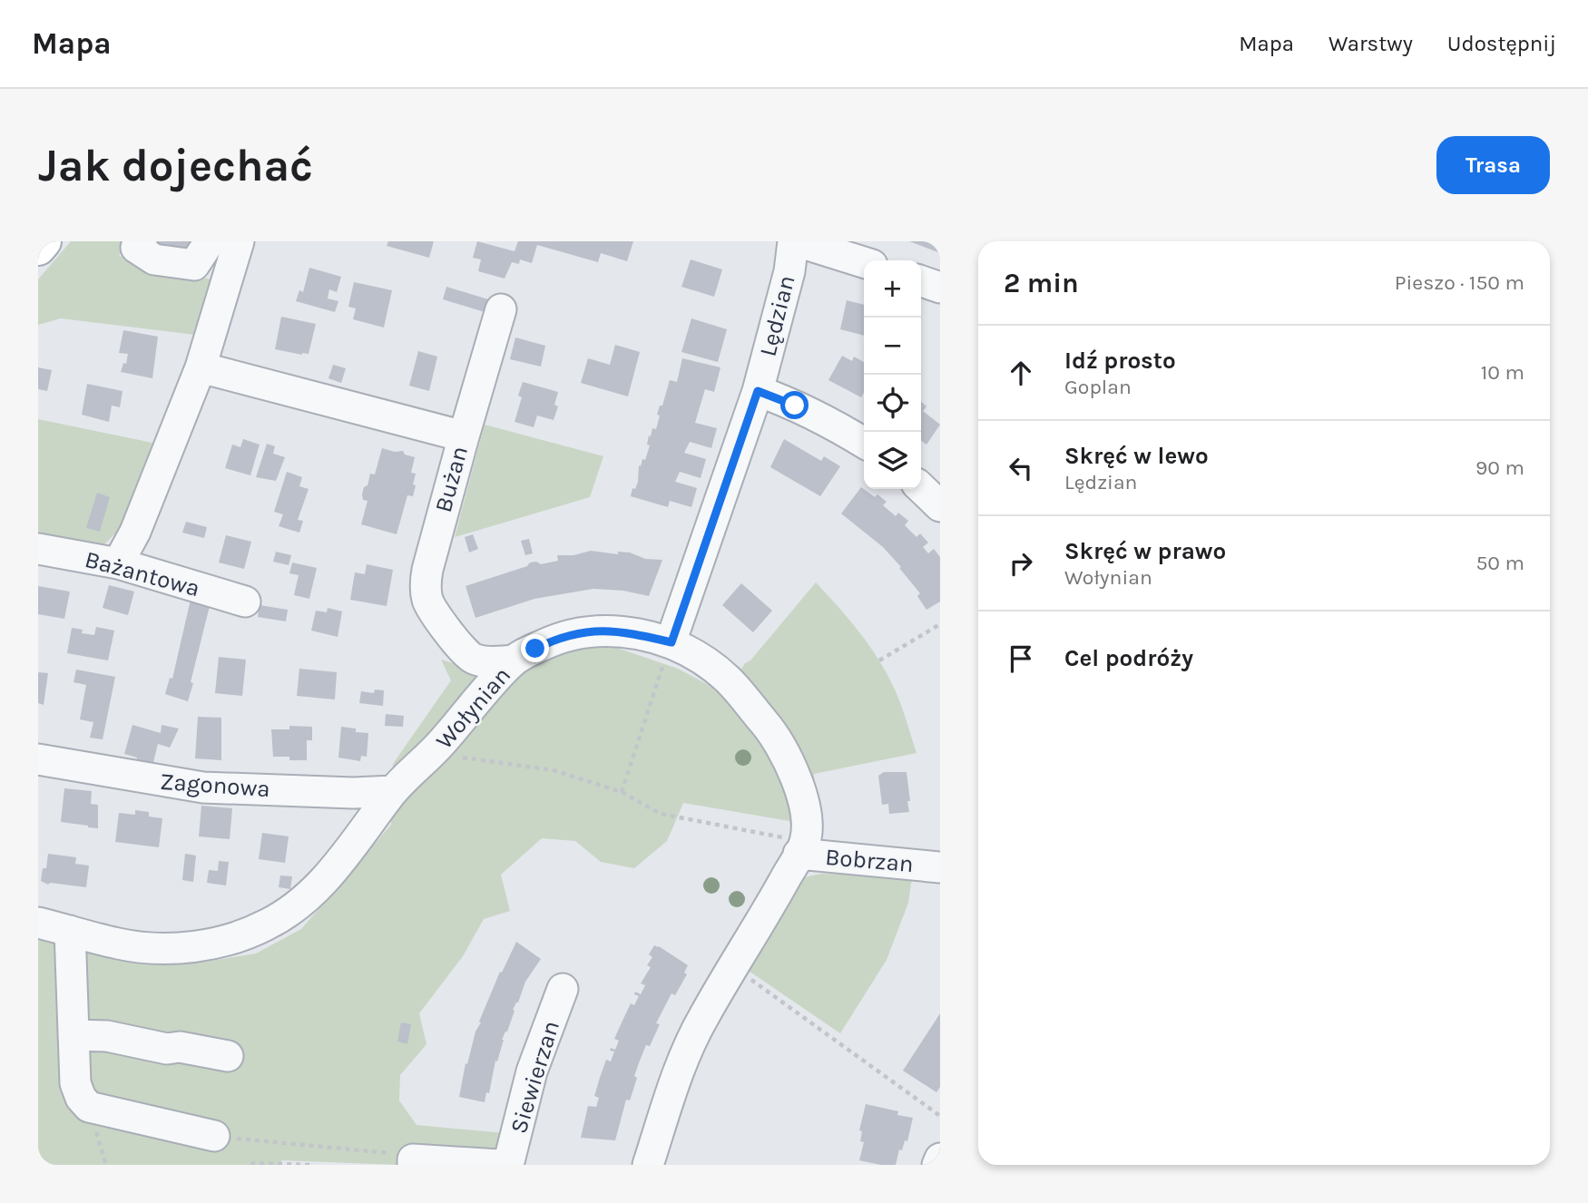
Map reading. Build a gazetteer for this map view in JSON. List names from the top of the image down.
{
  "streets": {
    "street": [
      "Lędzian",
      "Bużan",
      "Bażantowa",
      "Wołynian",
      "Zagonowa",
      "Bobrzan",
      "Siewierzan"
    ]
  },
  "crossings": [
    ["Lędzian", "Wołynian"],
    ["Bużan", "Wołynian"],
    ["Wołynian", "Zagonowa"],
    ["Wołynian", "Bobrzan"]
  ],
  "page": {
    "header": "Mapa",
    "nav": ["Mapa", "Warstwy", "Udostępnij"],
    "buttons": "Trasa",
    "title": "Jak dojechać",
    "heading": ["2 min", "Pieszo · 150 m"],
    "map_buttons": ["+", "−"],
    "list": [
      ["Idź prosto", "Goplan", "10 m"],
      ["Skręć w lewo", "Lędzian", "90 m"],
      ["Skręć w prawo", "Wołynian", "50 m"],
      "Cel podróży"
    ]
  }
}
